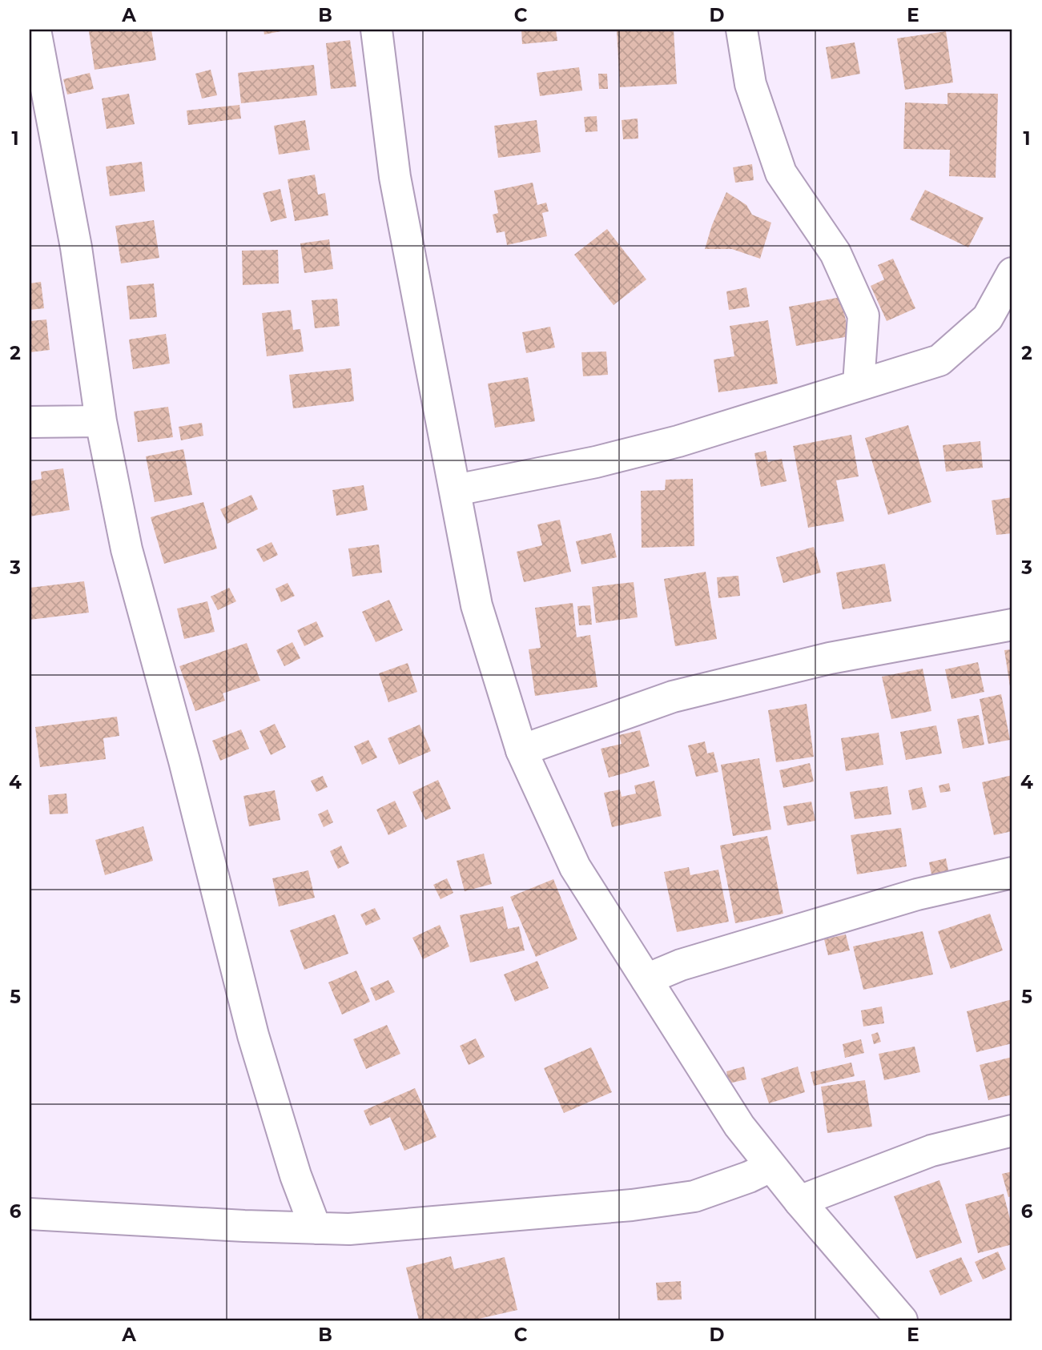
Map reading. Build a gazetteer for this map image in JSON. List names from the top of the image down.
{
  "grid": {
    "columns": [
      "A",
      "B",
      "C",
      "D",
      "E"
    ],
    "rows": [
      "1",
      "2",
      "3",
      "4",
      "5",
      "6"
    ]
  }
}
